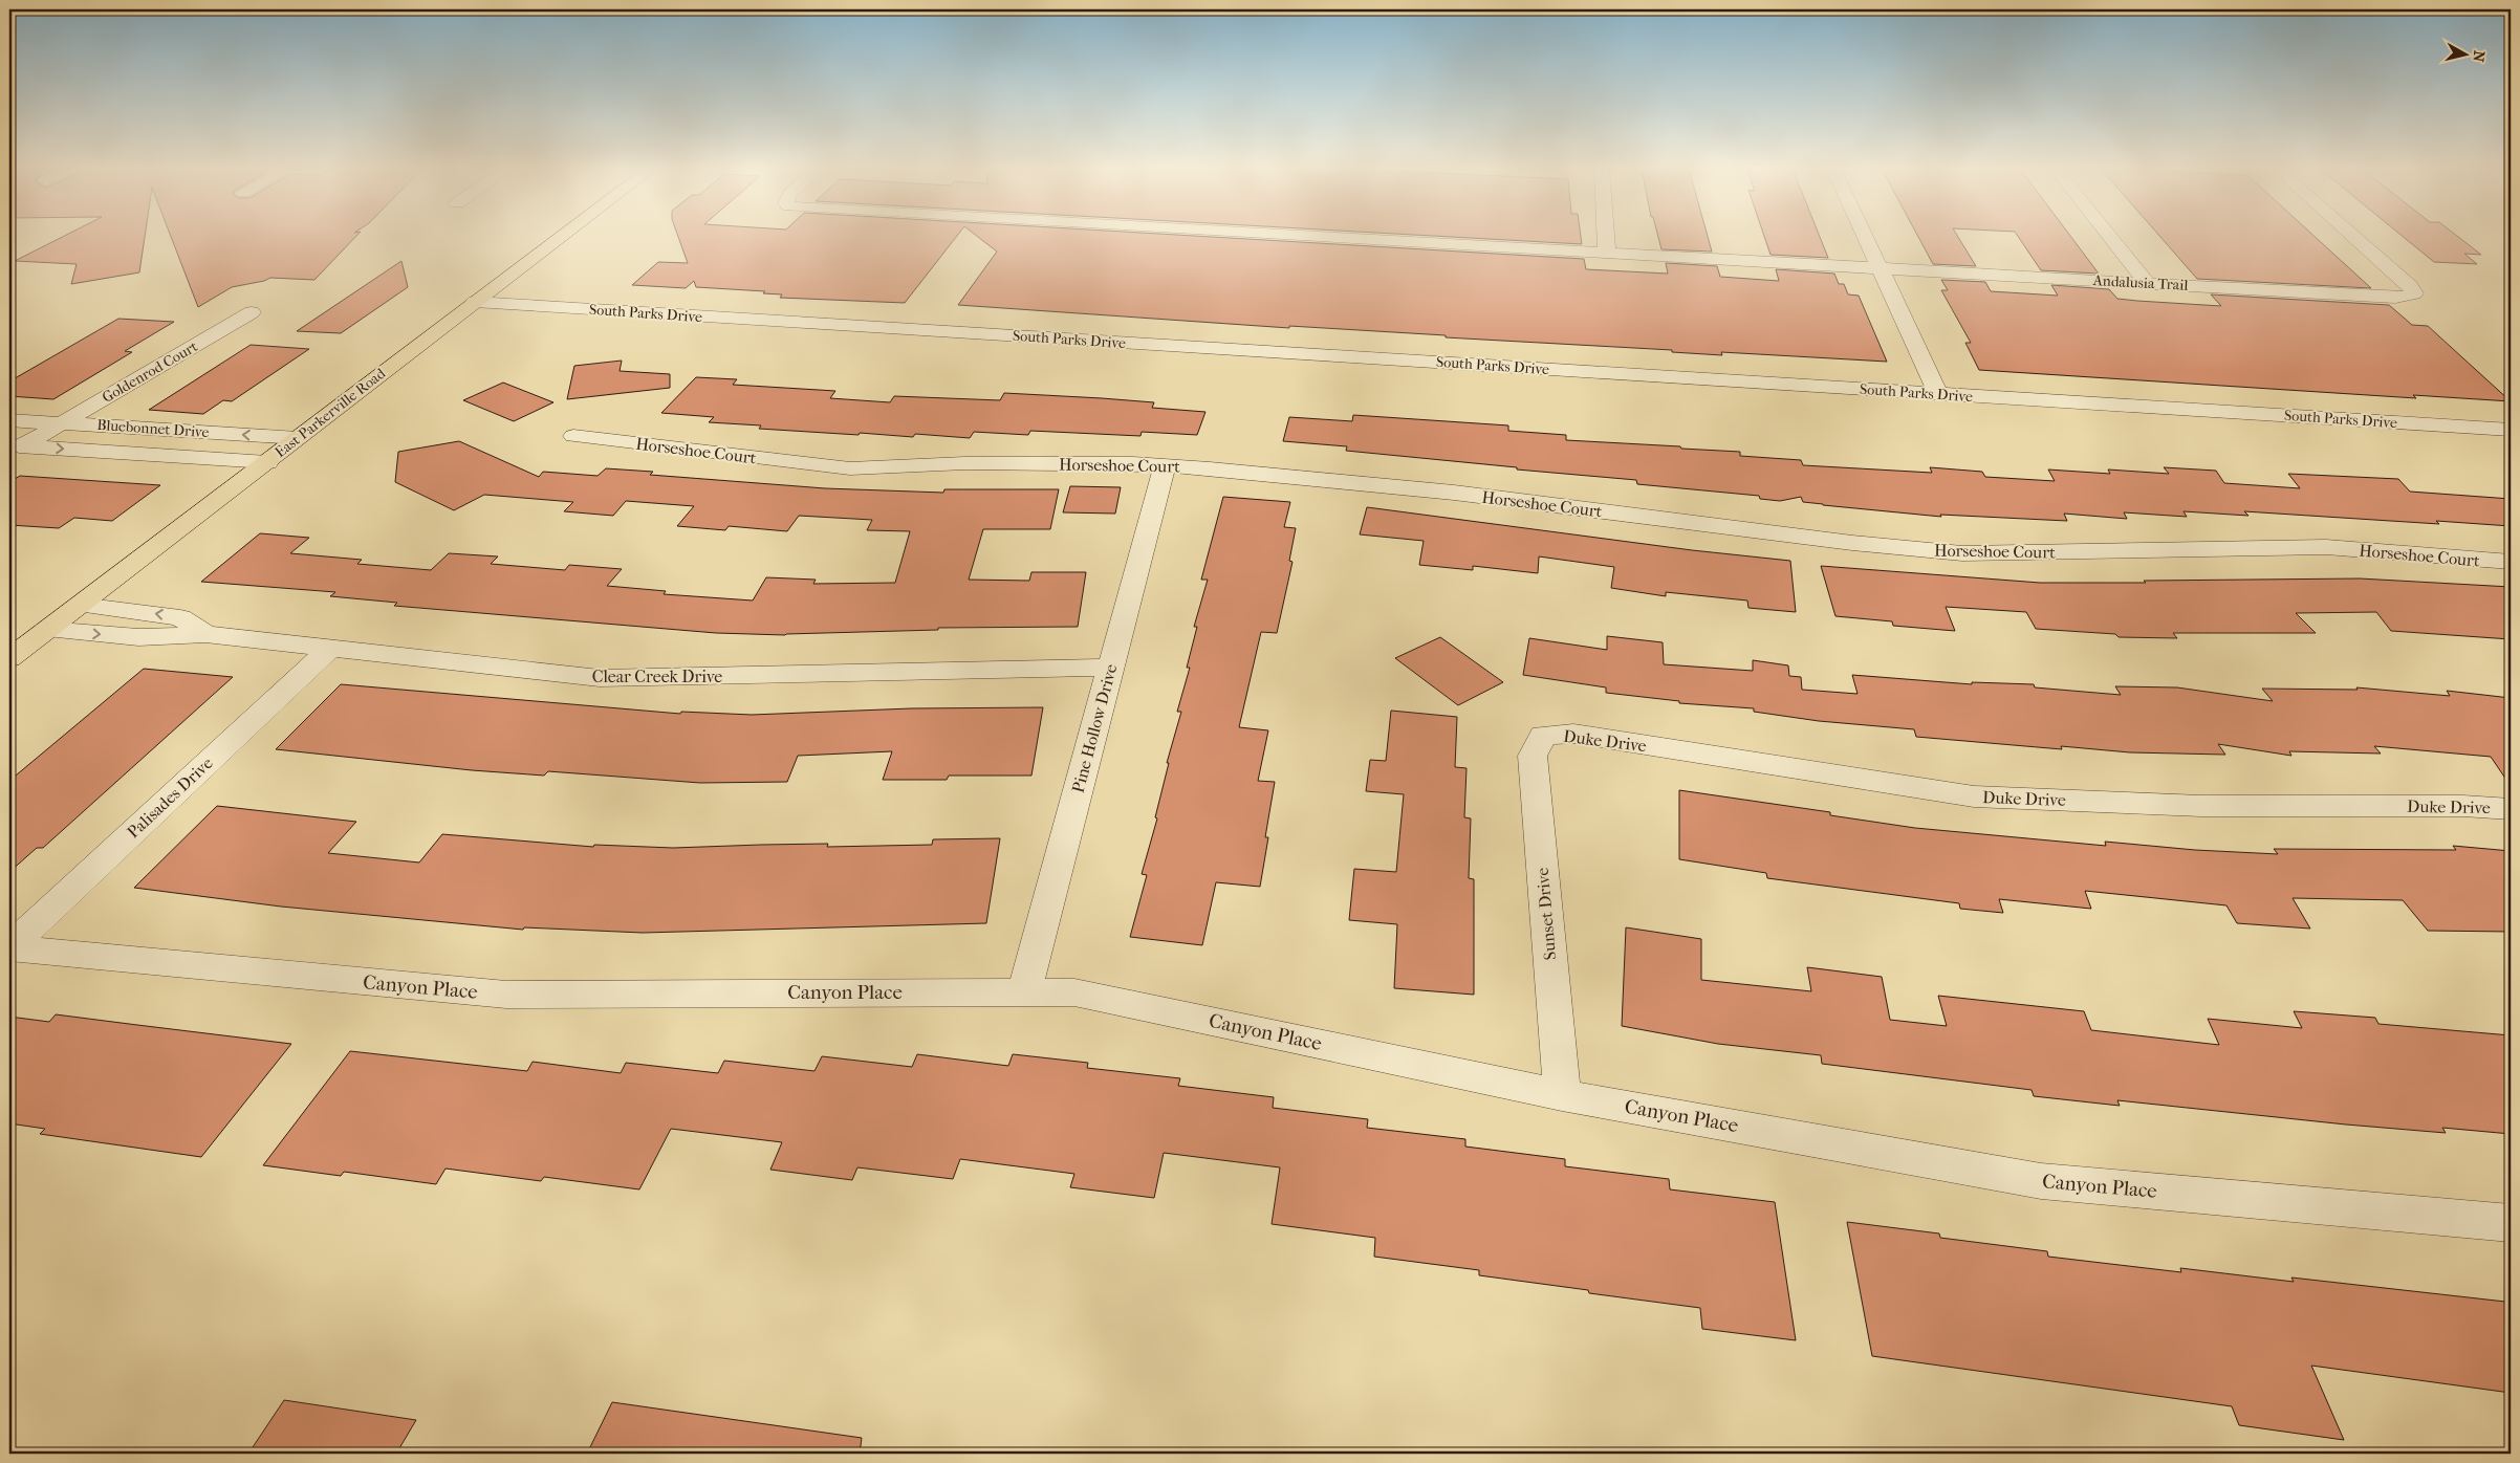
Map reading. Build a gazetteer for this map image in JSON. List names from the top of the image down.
{
  "streets": {
    "main road": ["East Parkerville Road"],
    "street": [
      "Andalusia Trail",
      "South Parks Drive",
      "Goldenrod Court",
      "Bluebonnet Drive",
      "Horseshoe Court",
      "Clear Creek Drive",
      "Pine Hollow Drive",
      "Duke Drive",
      "Palisades Drive",
      "Sunset Drive",
      "Canyon Place"
    ]
  },
  "crossings": [
    ["South Parks Drive", "East Parkerville Road"],
    ["Goldenrod Court", "Bluebonnet Drive"],
    ["East Parkerville Road", "Bluebonnet Drive"],
    ["East Parkerville Road", "Clear Creek Drive"],
    ["Horseshoe Court", "Pine Hollow Drive"],
    ["Clear Creek Drive", "Pine Hollow Drive"],
    ["Clear Creek Drive", "Palisades Drive"],
    ["Pine Hollow Drive", "Canyon Place"],
    ["Duke Drive", "Sunset Drive"],
    ["Palisades Drive", "Canyon Place"],
    ["Sunset Drive", "Canyon Place"]
  ],
  "north": "right"
}
